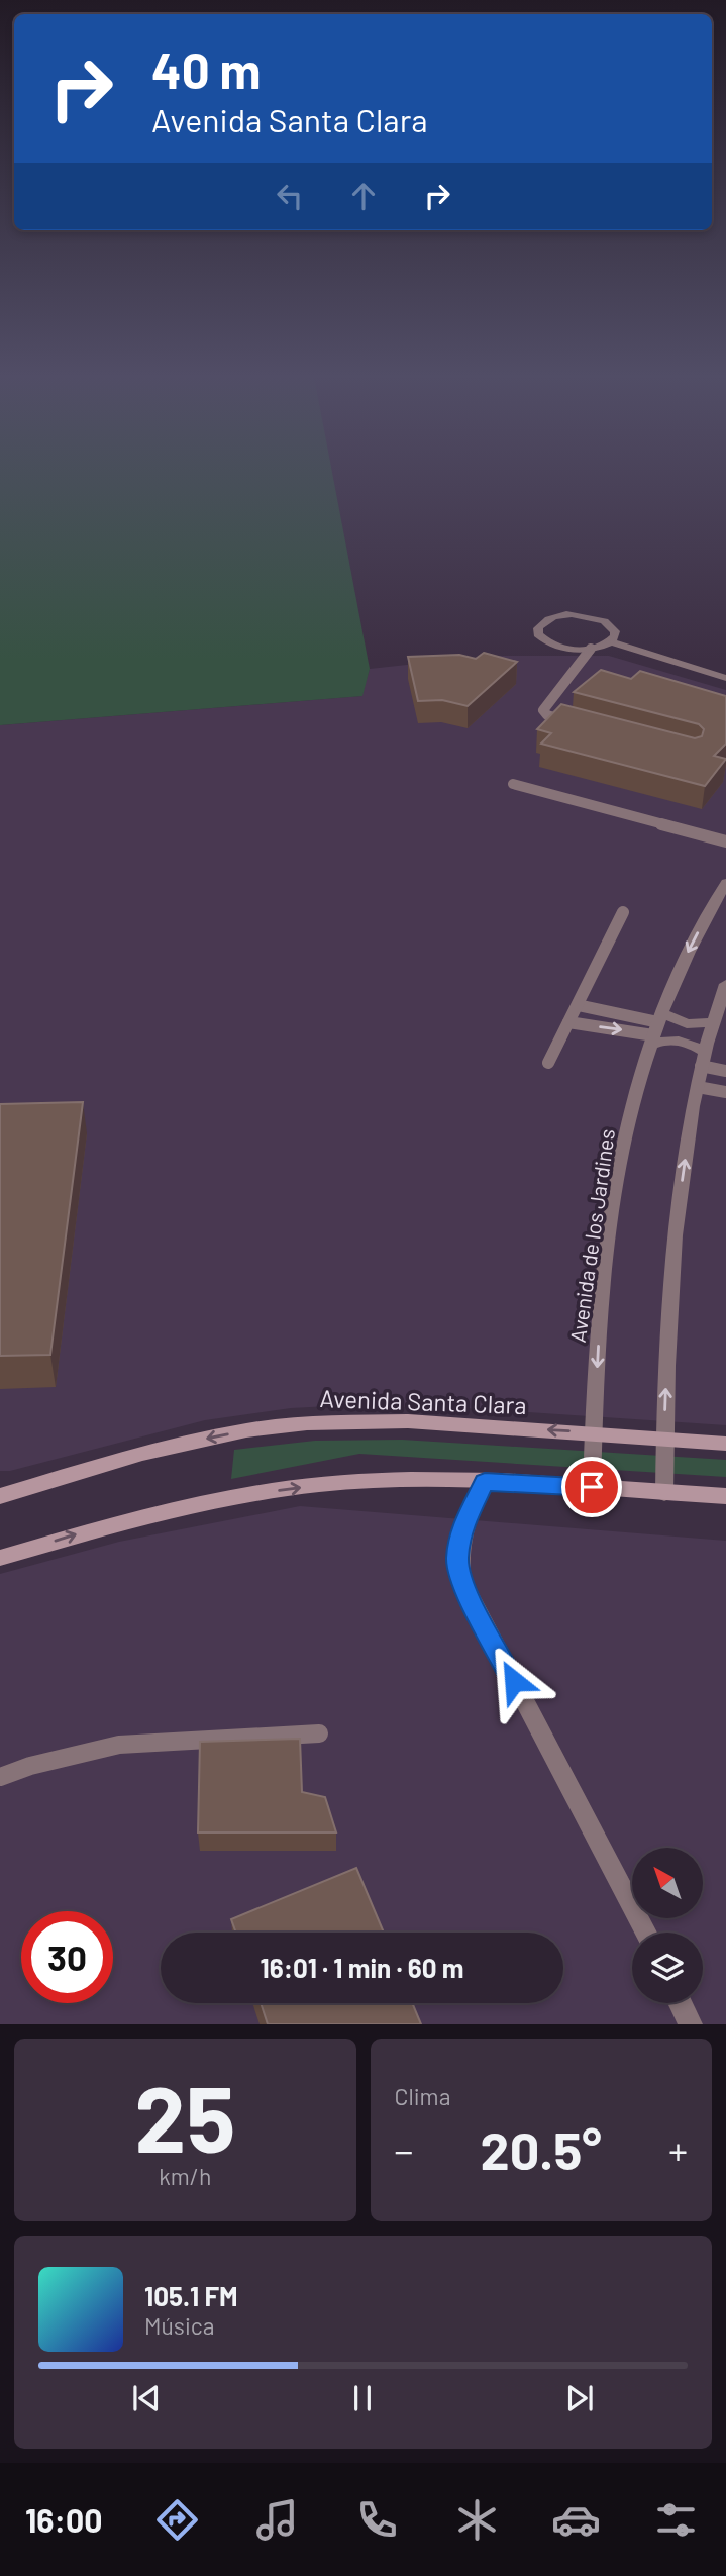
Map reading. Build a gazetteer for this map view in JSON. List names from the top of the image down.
{
  "streets": {
    "street": ["Avenida de los Jardines", "Avenida Santa Clara"]
  },
  "crossings": [
    ["Avenida de los Jardines", "Avenida Santa Clara"]
  ],
  "north": "top left",
  "page": {
    "turn": ["40 m", "Avenida Santa Clara"],
    "limit": "30",
    "trip": "16:01 · 1 min · 60 m",
    "tile": [
      ["25", "km/h"],
      "Clima"
    ],
    "heat": ["−", "20.5°", "+"],
    "song": ["105.1 FM", "Música"],
    "tabs": "16:00"
  }
}
